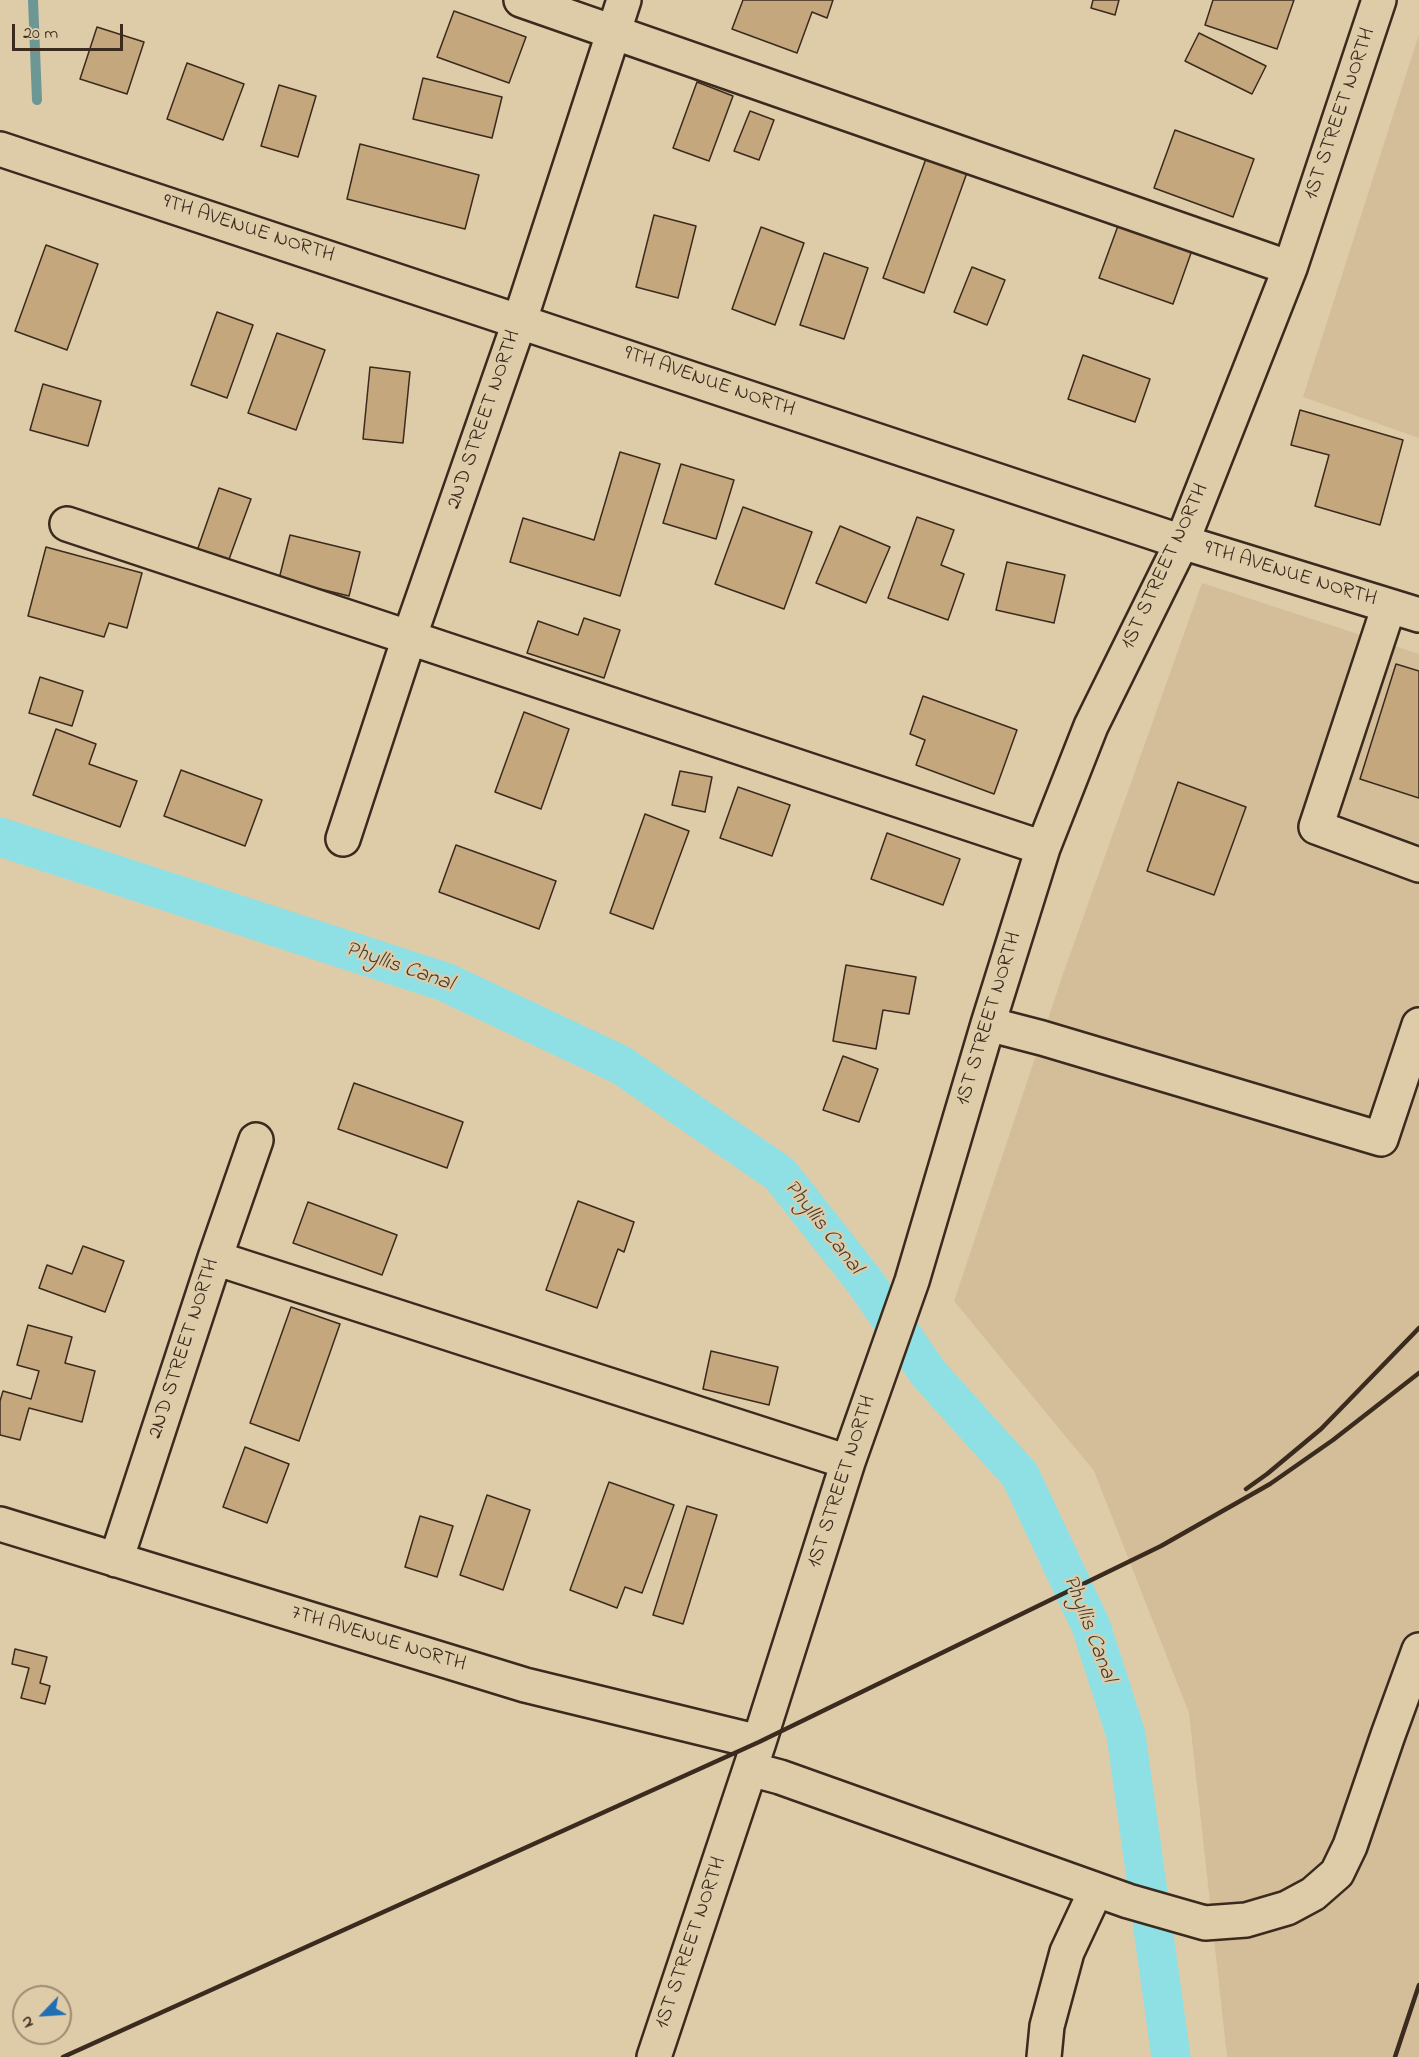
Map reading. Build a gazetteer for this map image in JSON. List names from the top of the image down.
{
  "streets": {
    "street": [
      "1ST STREET NORTH",
      "9TH AVENUE NORTH",
      "2ND STREET NORTH",
      "7TH AVENUE NORTH"
    ]
  },
  "crossings": [
    ["1ST STREET NORTH", "9TH AVENUE NORTH"],
    ["1ST STREET NORTH", "7TH AVENUE NORTH"],
    ["9TH AVENUE NORTH", "2ND STREET NORTH"],
    ["2ND STREET NORTH", "7TH AVENUE NORTH"]
  ],
  "water": ["Phyllis Canal"],
  "scale_bar": "20 m",
  "north": "bottom left"
}
